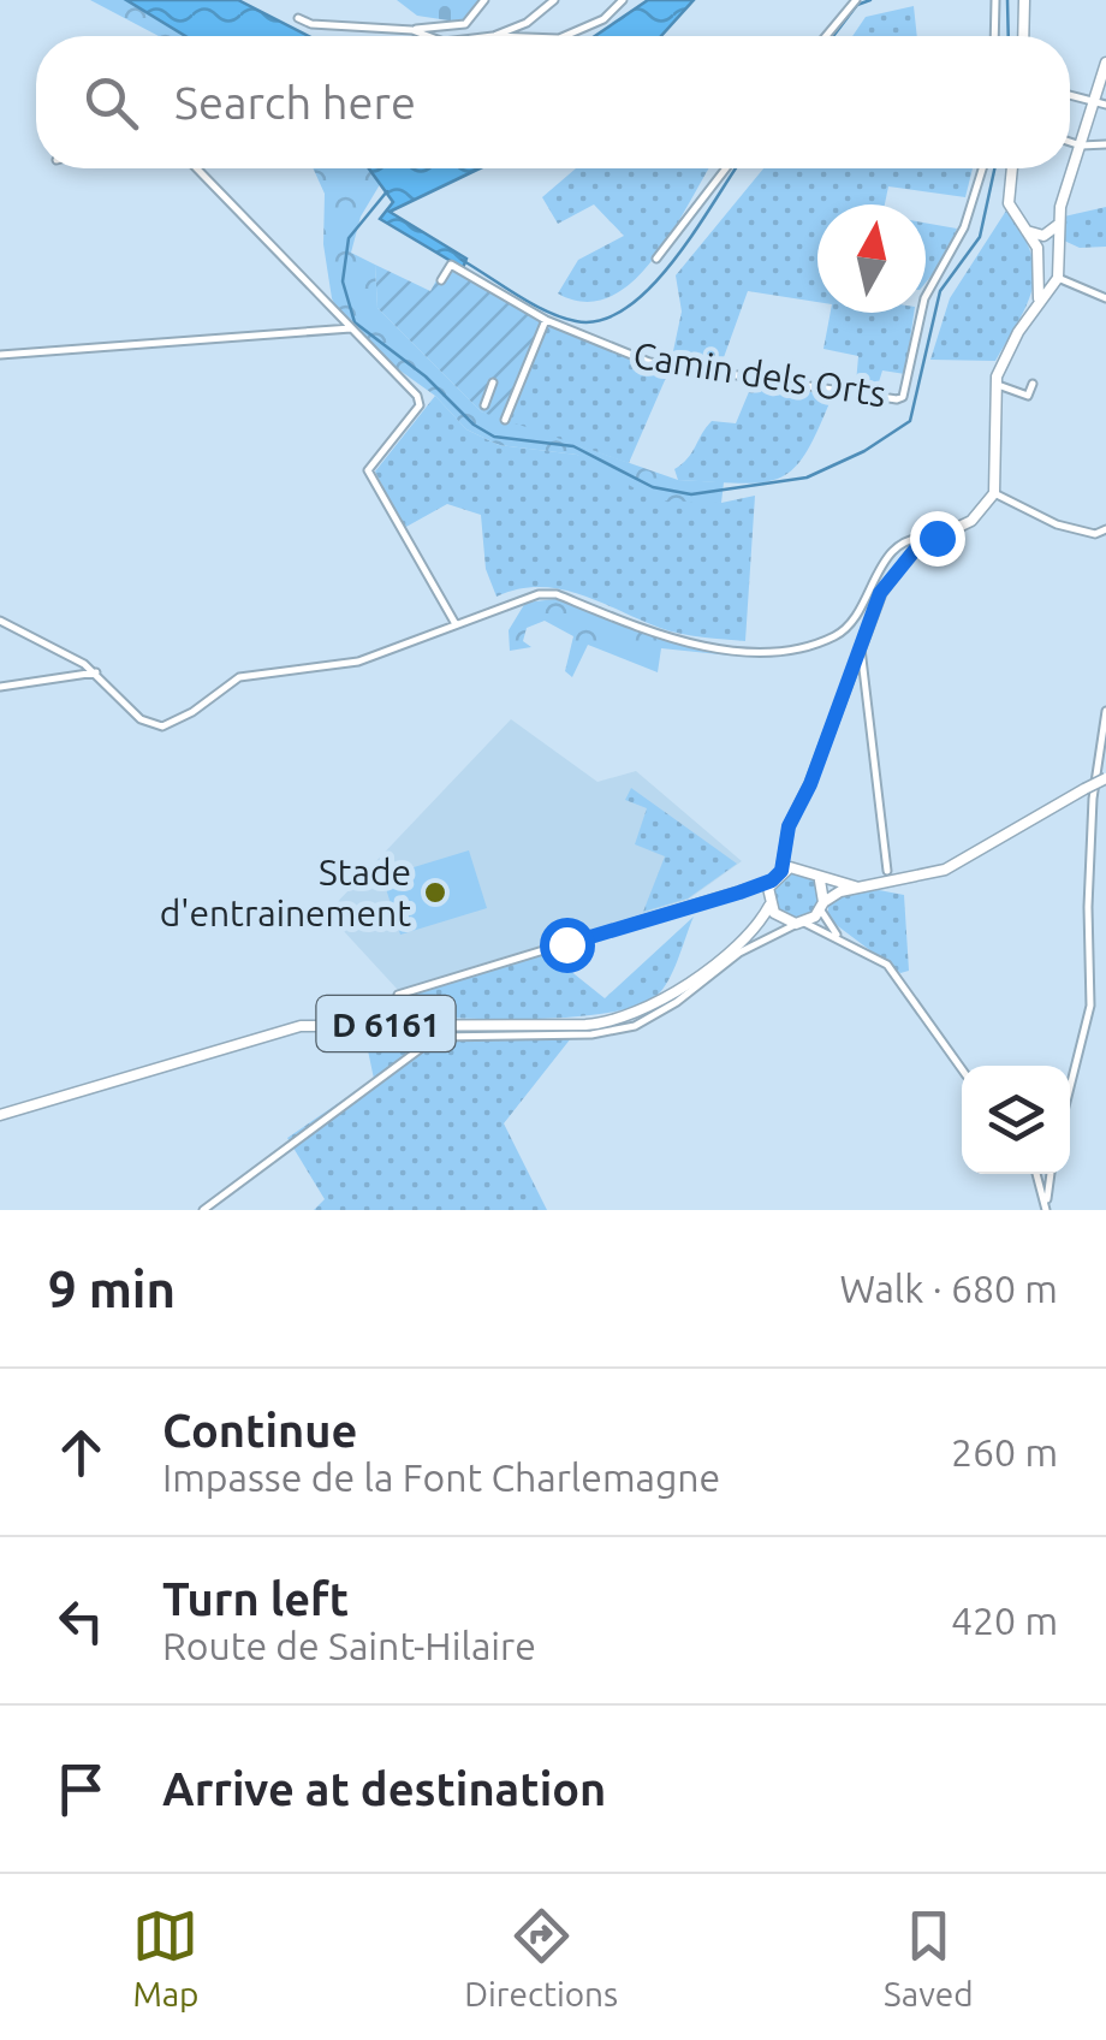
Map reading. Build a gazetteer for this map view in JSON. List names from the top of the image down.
{
  "streets": {
    "main road": ["D 6161"],
    "street": ["Camin dels Orts"]
  },
  "places": ["Stade d'entrainement"],
  "north": "top",
  "page": {
    "search": "Search here",
    "heading": ["9 min", "Walk · 680 m"],
    "list": [
      ["Continue", "Impasse de la Font Charlemagne", "260 m"],
      ["Turn left", "Route de Saint-Hilaire", "420 m"],
      "Arrive at destination"
    ],
    "nav": ["Map", "Directions", "Saved"]
  }
}
